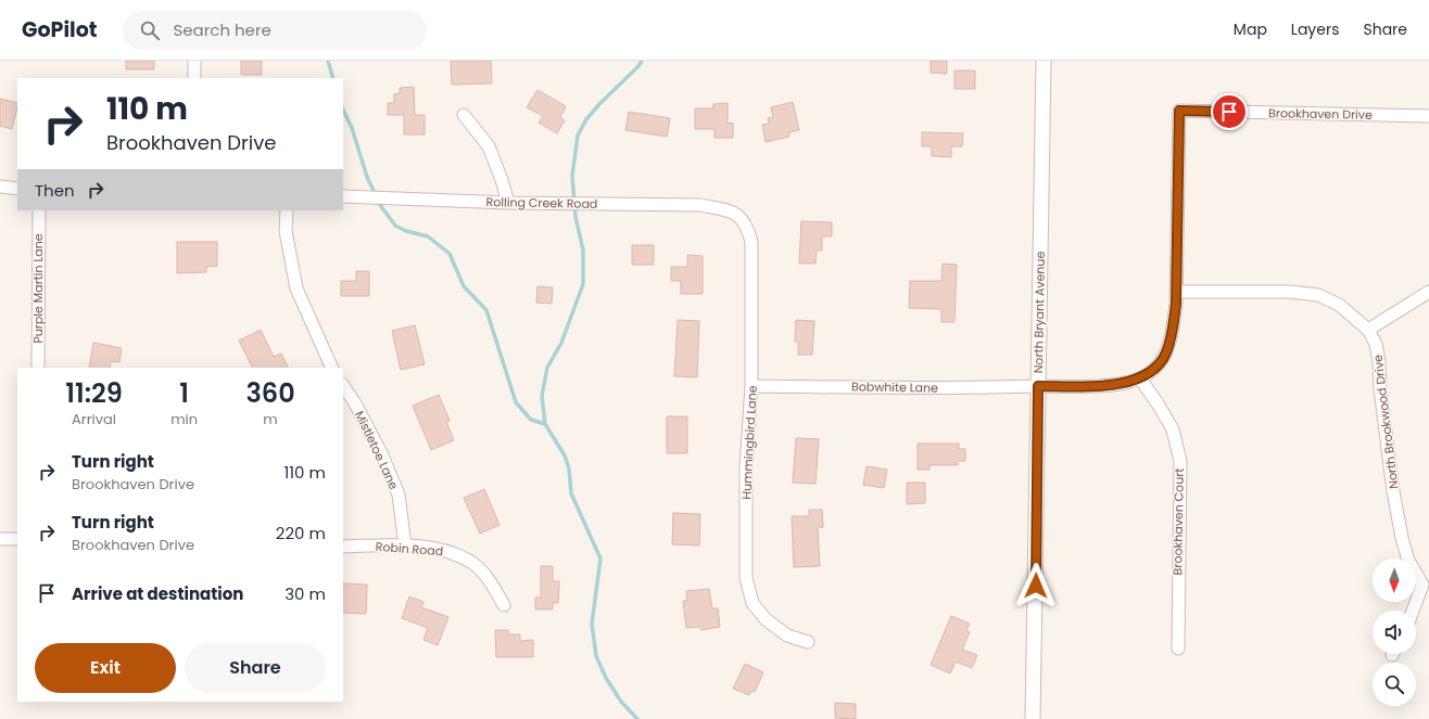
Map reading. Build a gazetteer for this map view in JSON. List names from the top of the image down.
{
  "streets": {
    "street": [
      "Brookhaven Drive",
      "Rolling Creek Road",
      "Purple Martin Lane",
      "North Bryant Avenue",
      "Bobwhite Lane",
      "North Brookwood Drive",
      "Hummingbird Lane",
      "Mistletoe Lane",
      "Brookhaven Court",
      "Robin Road"
    ]
  },
  "crossings": [
    ["Brookhaven Drive", "North Bryant Avenue"],
    ["Brookhaven Drive", "Bobwhite Lane"],
    ["Brookhaven Drive", "North Brookwood Drive"],
    ["Brookhaven Drive", "Brookhaven Court"],
    ["Rolling Creek Road", "Hummingbird Lane"],
    ["North Bryant Avenue", "Bobwhite Lane"],
    ["Bobwhite Lane", "Hummingbird Lane"],
    ["Mistletoe Lane", "Robin Road"]
  ],
  "north": "bottom",
  "page": {
    "header": "GoPilot",
    "search": "Search here",
    "nav": ["Map", "Layers", "Share"],
    "turn": ["110 m", "Brookhaven Drive"],
    "then": "Then",
    "eta": [
      "11:29",
      "Arrival",
      "1",
      "min",
      "360",
      "m"
    ],
    "list": [
      {
        "name": "Turn right",
        "note": "Brookhaven Drive",
        "value": "110 m"
      },
      {
        "name": "Turn right",
        "note": "Brookhaven Drive",
        "value": "220 m"
      },
      {
        "name": "Arrive at destination",
        "value": "30 m"
      }
    ],
    "buttons": ["Exit", "Share"]
  }
}
